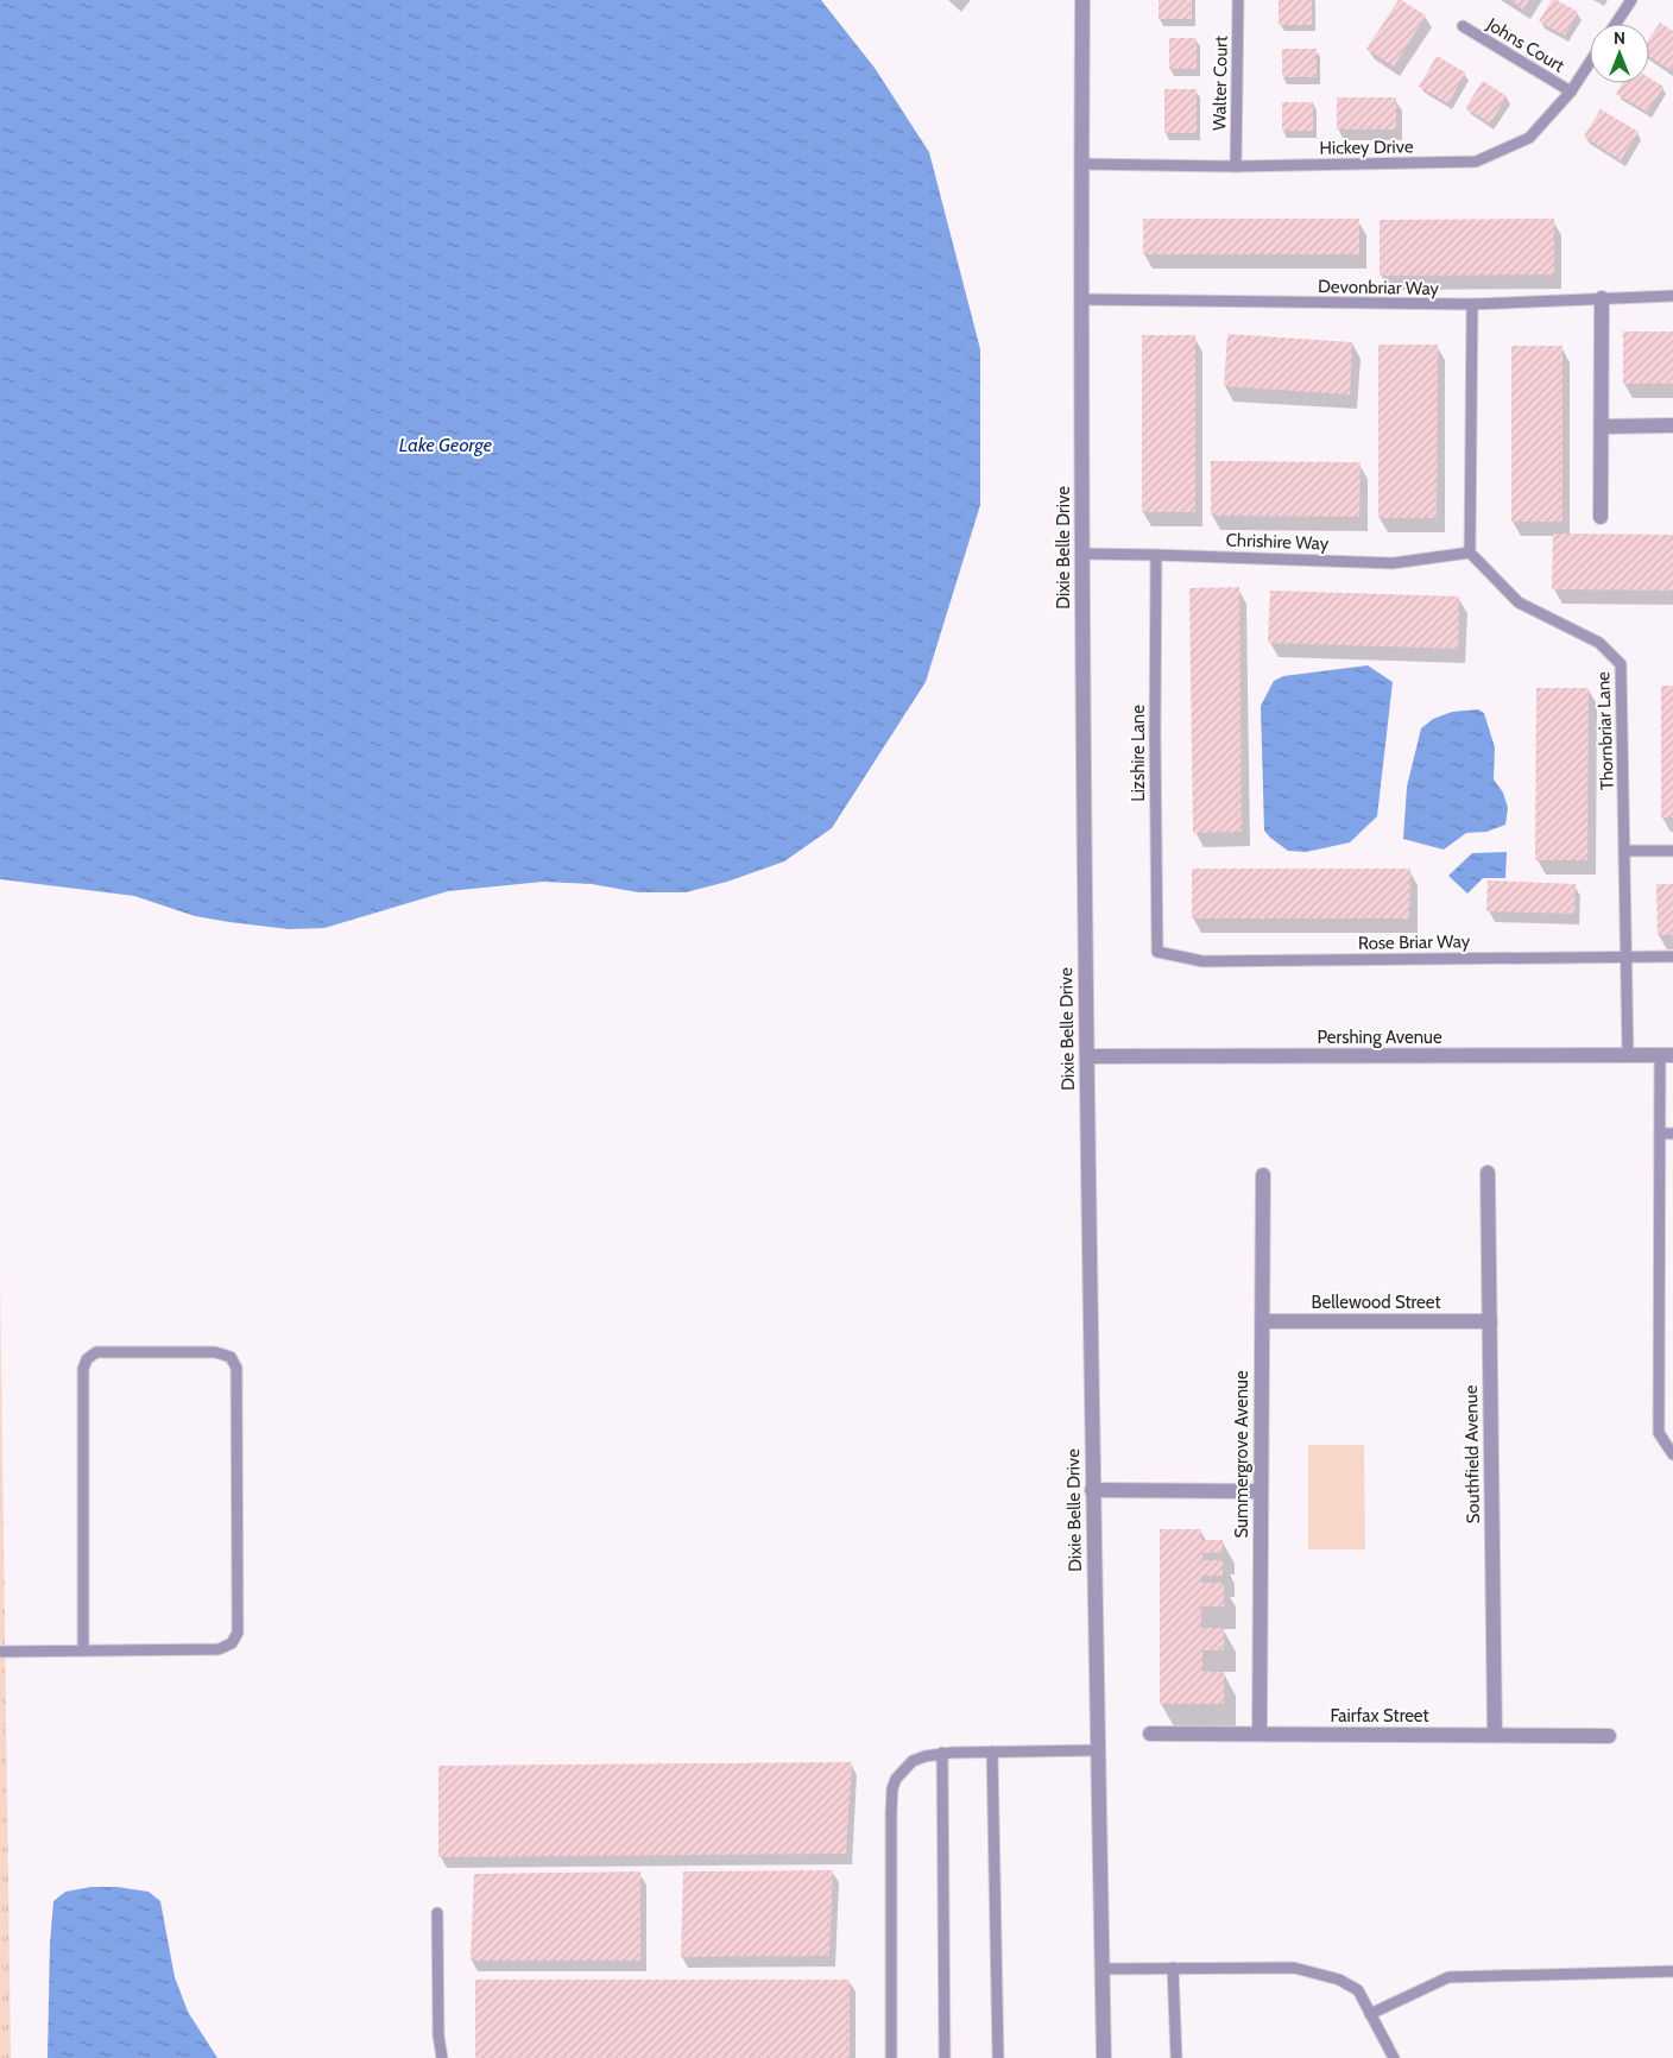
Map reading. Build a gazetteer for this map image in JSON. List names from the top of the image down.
{
  "streets": {
    "street": [
      "Dixie Belle Drive",
      "Pershing Avenue",
      "Bellewood Street",
      "Summergrove Avenue",
      "Southfield Avenue",
      "Fairfax Street"
    ],
    "lane": [
      "Johns Court",
      "Walter Court",
      "Hickey Drive",
      "Devonbriar Way",
      "Chrishire Way",
      "Thornbriar Lane",
      "Lizshire Lane",
      "Rose Briar Way"
    ]
  },
  "crossings": [
    ["Johns Court", "Hickey Drive"],
    ["Walter Court", "Hickey Drive"],
    ["Hickey Drive", "Dixie Belle Drive"],
    ["Devonbriar Way", "Dixie Belle Drive"],
    ["Chrishire Way", "Dixie Belle Drive"],
    ["Chrishire Way", "Thornbriar Lane"],
    ["Chrishire Way", "Lizshire Lane"],
    ["Dixie Belle Drive", "Pershing Avenue"],
    ["Thornbriar Lane", "Rose Briar Way"],
    ["Thornbriar Lane", "Pershing Avenue"],
    ["Lizshire Lane", "Rose Briar Way"],
    ["Bellewood Street", "Summergrove Avenue"],
    ["Bellewood Street", "Southfield Avenue"],
    ["Summergrove Avenue", "Fairfax Street"],
    ["Southfield Avenue", "Fairfax Street"]
  ],
  "water": ["Lake George"],
  "north": "top"
}
